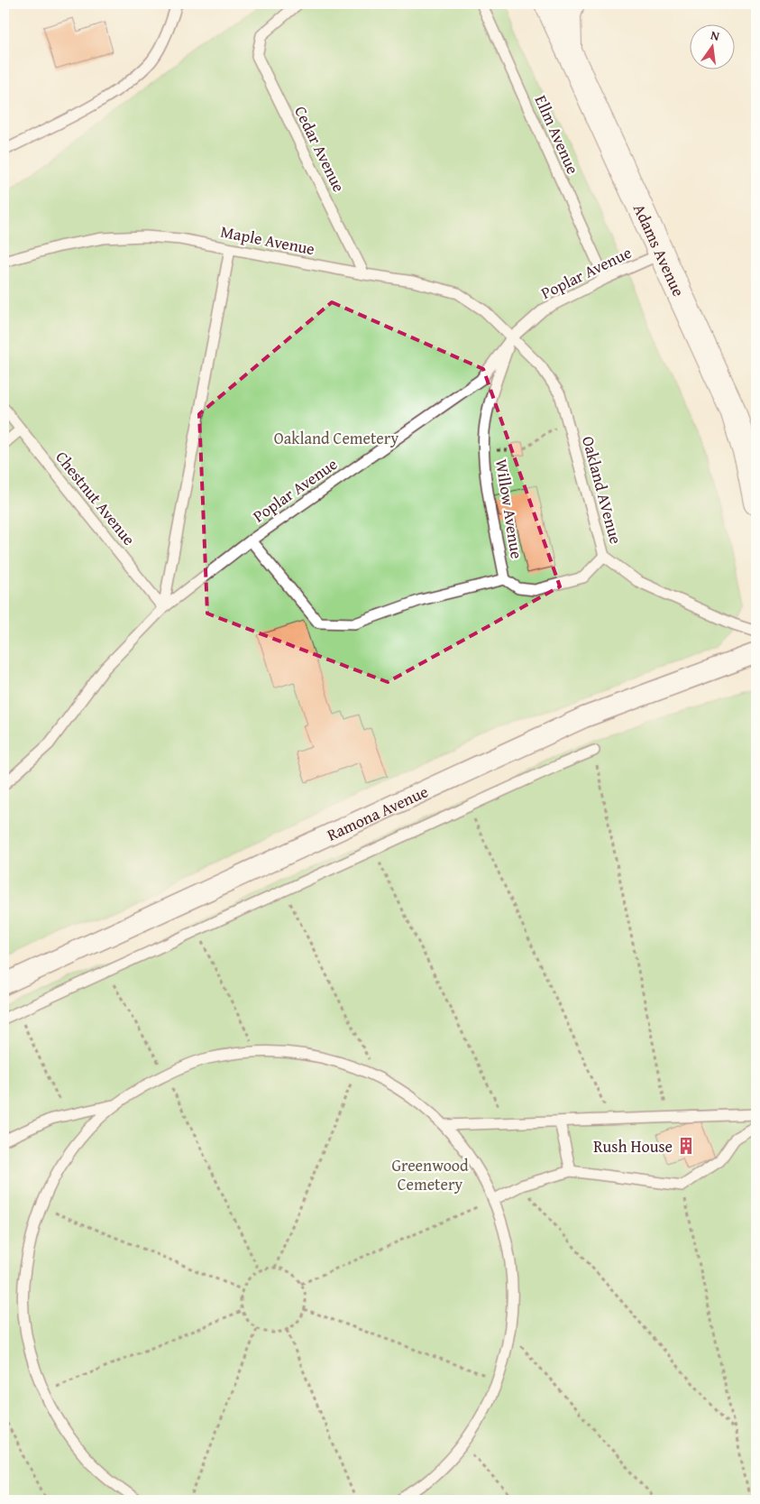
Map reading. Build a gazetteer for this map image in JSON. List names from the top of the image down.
{
  "streets": {
    "main road": ["Adams Avenue"],
    "street": ["Ramona Avenue"],
    "lane": [
      "Ellm Avenue",
      "Cedar Avenue",
      "Maple Avenue",
      "Poplar Avenue",
      "Oakland AVenue",
      "Chestnut Avenue",
      "Willow Avenue"
    ]
  },
  "crossings": [
    ["Ellm Avenue", "Poplar Avenue"],
    ["Cedar Avenue", "Maple Avenue"],
    ["Maple Avenue", "Poplar Avenue"],
    ["Maple Avenue", "Oakland AVenue"],
    ["Maple Avenue", "Willow Avenue"],
    ["Adams Avenue", "Poplar Avenue"],
    ["Poplar Avenue", "Oakland AVenue"],
    ["Poplar Avenue", "Chestnut Avenue"],
    ["Poplar Avenue", "Willow Avenue"],
    ["Oakland AVenue", "Willow Avenue"]
  ],
  "parks": ["Oakland Cemetery", "Greenwood Cemetery"],
  "places": {
    "building": ["Rush House"]
  },
  "north": "top"
}
